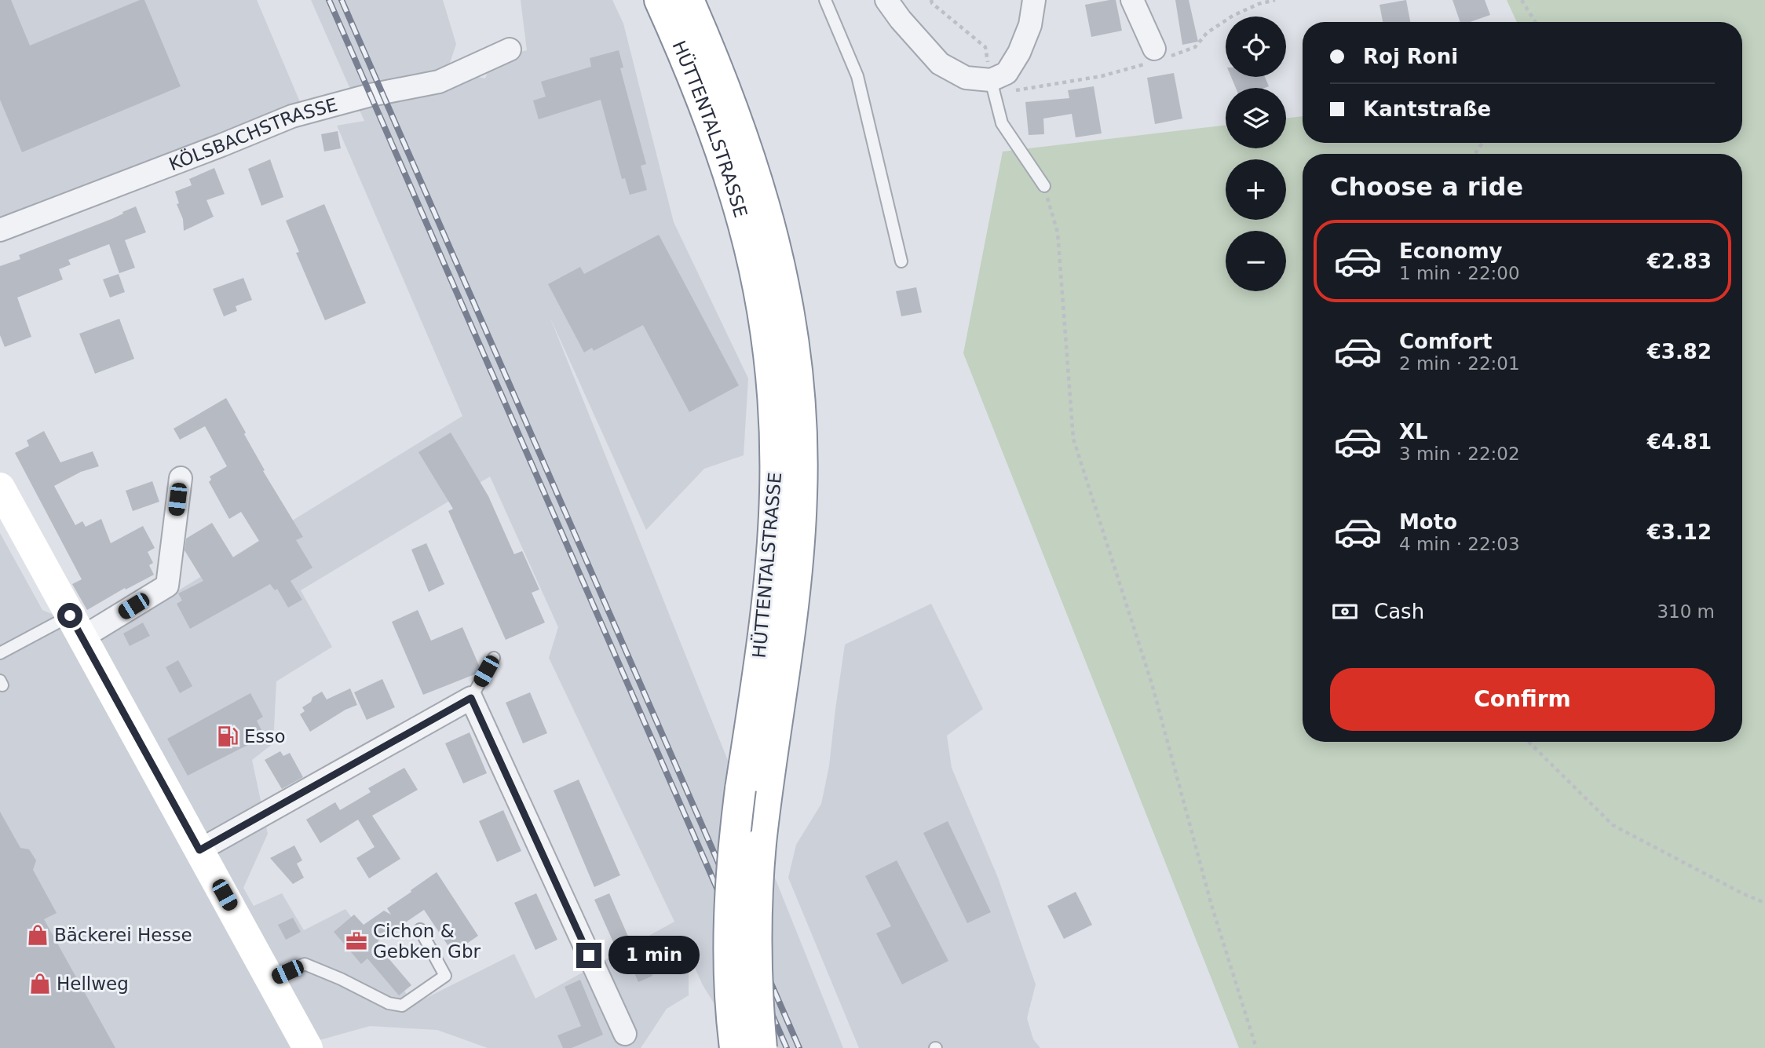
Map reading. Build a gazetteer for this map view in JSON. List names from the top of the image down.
{
  "streets": {
    "main road": ["HÜTTENTALSTRASSE"],
    "street": ["KÖLSBACHSTRASSE"]
  },
  "places": {
    "fuel station": ["Esso"],
    "shop": ["Bäckerei Hesse", "Hellweg"],
    "office": ["Cichon & Gebken Gbr"]
  },
  "page": {
    "map_buttons": ["+", "−"],
    "banner": ["Roj Roni", "Kantstraße"],
    "heading": "Choose a ride",
    "list": [
      {
        "name": "Economy",
        "note": "1 min · 22:00",
        "value": "€2.83"
      },
      {
        "name": "Comfort",
        "note": "2 min · 22:01",
        "value": "€3.82"
      },
      {
        "name": "XL",
        "note": "3 min · 22:02",
        "value": "€4.81"
      },
      {
        "name": "Moto",
        "note": "4 min · 22:03",
        "value": "€3.12"
      }
    ],
    "pay": ["Cash", "310 m"],
    "buttons": "Confirm",
    "bubble": "1 min"
  }
}
